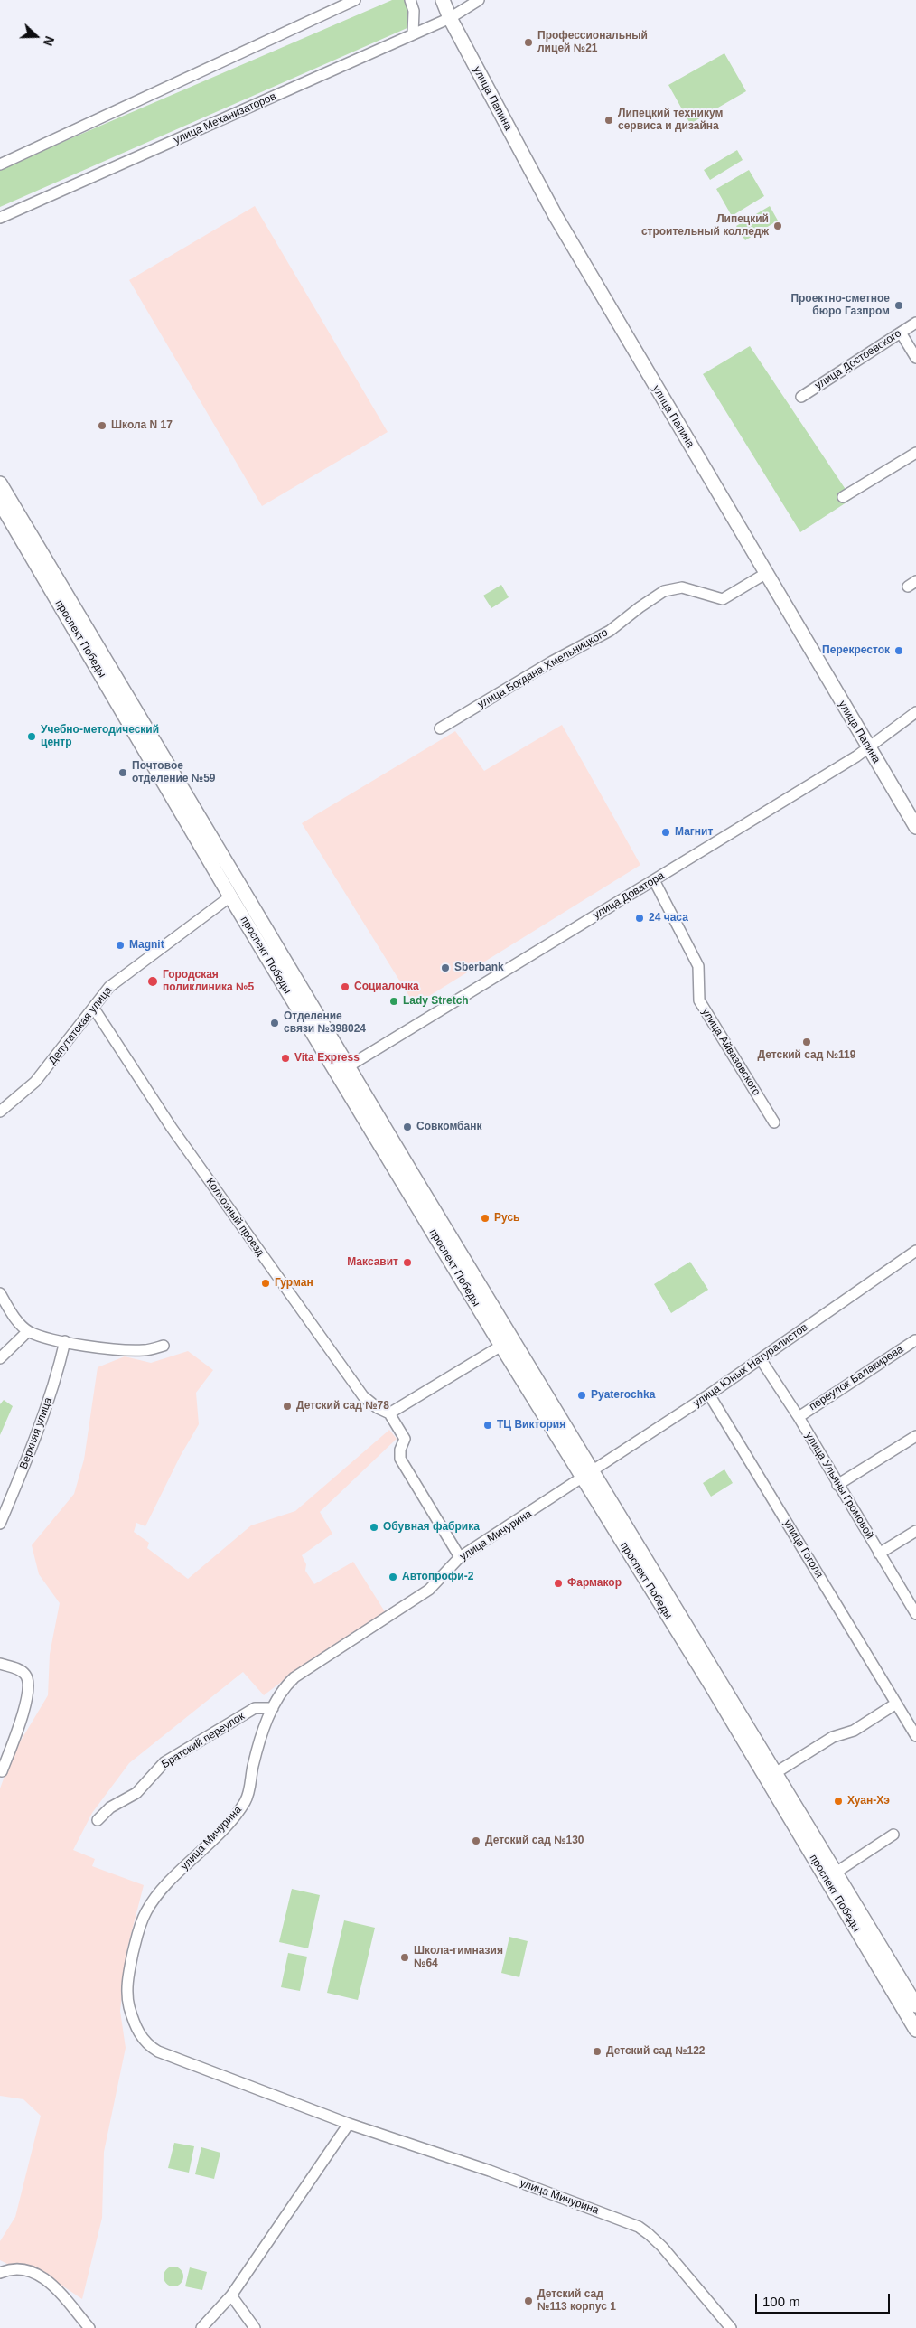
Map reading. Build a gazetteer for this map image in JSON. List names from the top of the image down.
{
  "streets": {
    "main road": ["улица Папина", "проспект Победы"],
    "street": [
      "улица Механизаторов",
      "улица Достоевского",
      "улица Богдана Хмельницкого",
      "улица Доватора",
      "Депутатская улица",
      "улица Айвазовского",
      "Колхозный проезд",
      "улица Юных Натуралистов",
      "переулок Балакирева",
      "Верхняя улица",
      "улица Ульяны Громовой",
      "улица Мичурина",
      "улица Гоголя",
      "Братский переулок"
    ]
  },
  "crossings": [
    ["улица Папина", "улица Механизаторов"],
    ["улица Папина", "улица Богдана Хмельницкого"],
    ["улица Папина", "улица Доватора"],
    ["проспект Победы", "улица Доватора"],
    ["проспект Победы", "Депутатская улица"],
    ["проспект Победы", "улица Юных Натуралистов"],
    ["проспект Победы", "улица Мичурина"],
    ["улица Доватора", "улица Айвазовского"],
    ["Депутатская улица", "Колхозный проезд"],
    ["Колхозный проезд", "улица Мичурина"],
    ["улица Юных Натуралистов", "улица Ульяны Громовой"],
    ["улица Юных Натуралистов", "улица Мичурина"],
    ["улица Юных Натуралистов", "улица Гоголя"],
    ["переулок Балакирева", "улица Ульяны Громовой"],
    ["улица Мичурина", "Братский переулок"]
  ],
  "places": [
    "Профессиональный лицей №21",
    "Липецкий техникум сервиса и дизайна",
    "Липецкий строительный колледж",
    "Проектно-сметное бюро Газпром",
    "Школа N 17",
    "Перекресток",
    "Учебно-методический центр",
    "Почтовое отделение №59",
    "Магнит",
    "24 часа",
    "Magnit",
    "Sberbank",
    "Городская поликлиника №5",
    "Социалочка",
    "Lady Stretch",
    "Отделение связи №398024",
    "Детский сад №119",
    "Vita Express",
    "Совкомбанк",
    "Русь",
    "Максавит",
    "Гурман",
    "Pyaterochka",
    "Детский сад №78",
    "ТЦ Виктория",
    "Обувная фабрика",
    "Автопрофи-2",
    "Фармакор",
    "Хуан-Хэ",
    "Детский сад №130",
    "Школа-гимназия №64",
    "Детский сад №122",
    "Детский сад №113 корпус 1"
  ],
  "scale_bar": "100 m",
  "north": "right"
}
